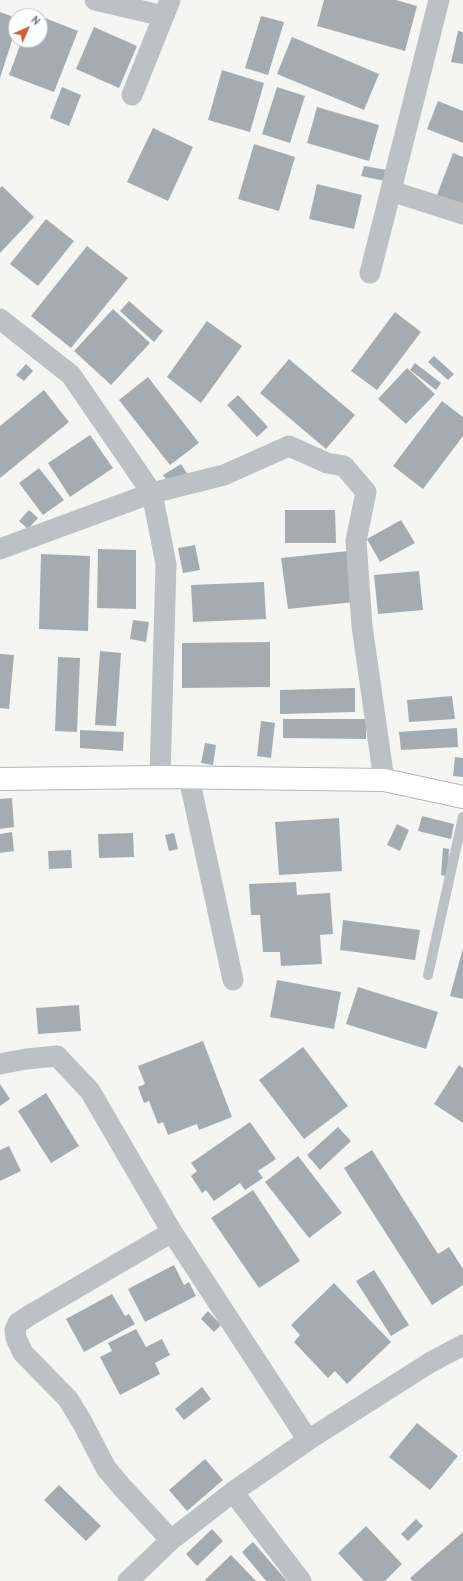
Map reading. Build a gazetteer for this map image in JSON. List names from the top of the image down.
{
  "north": "top right"
}
